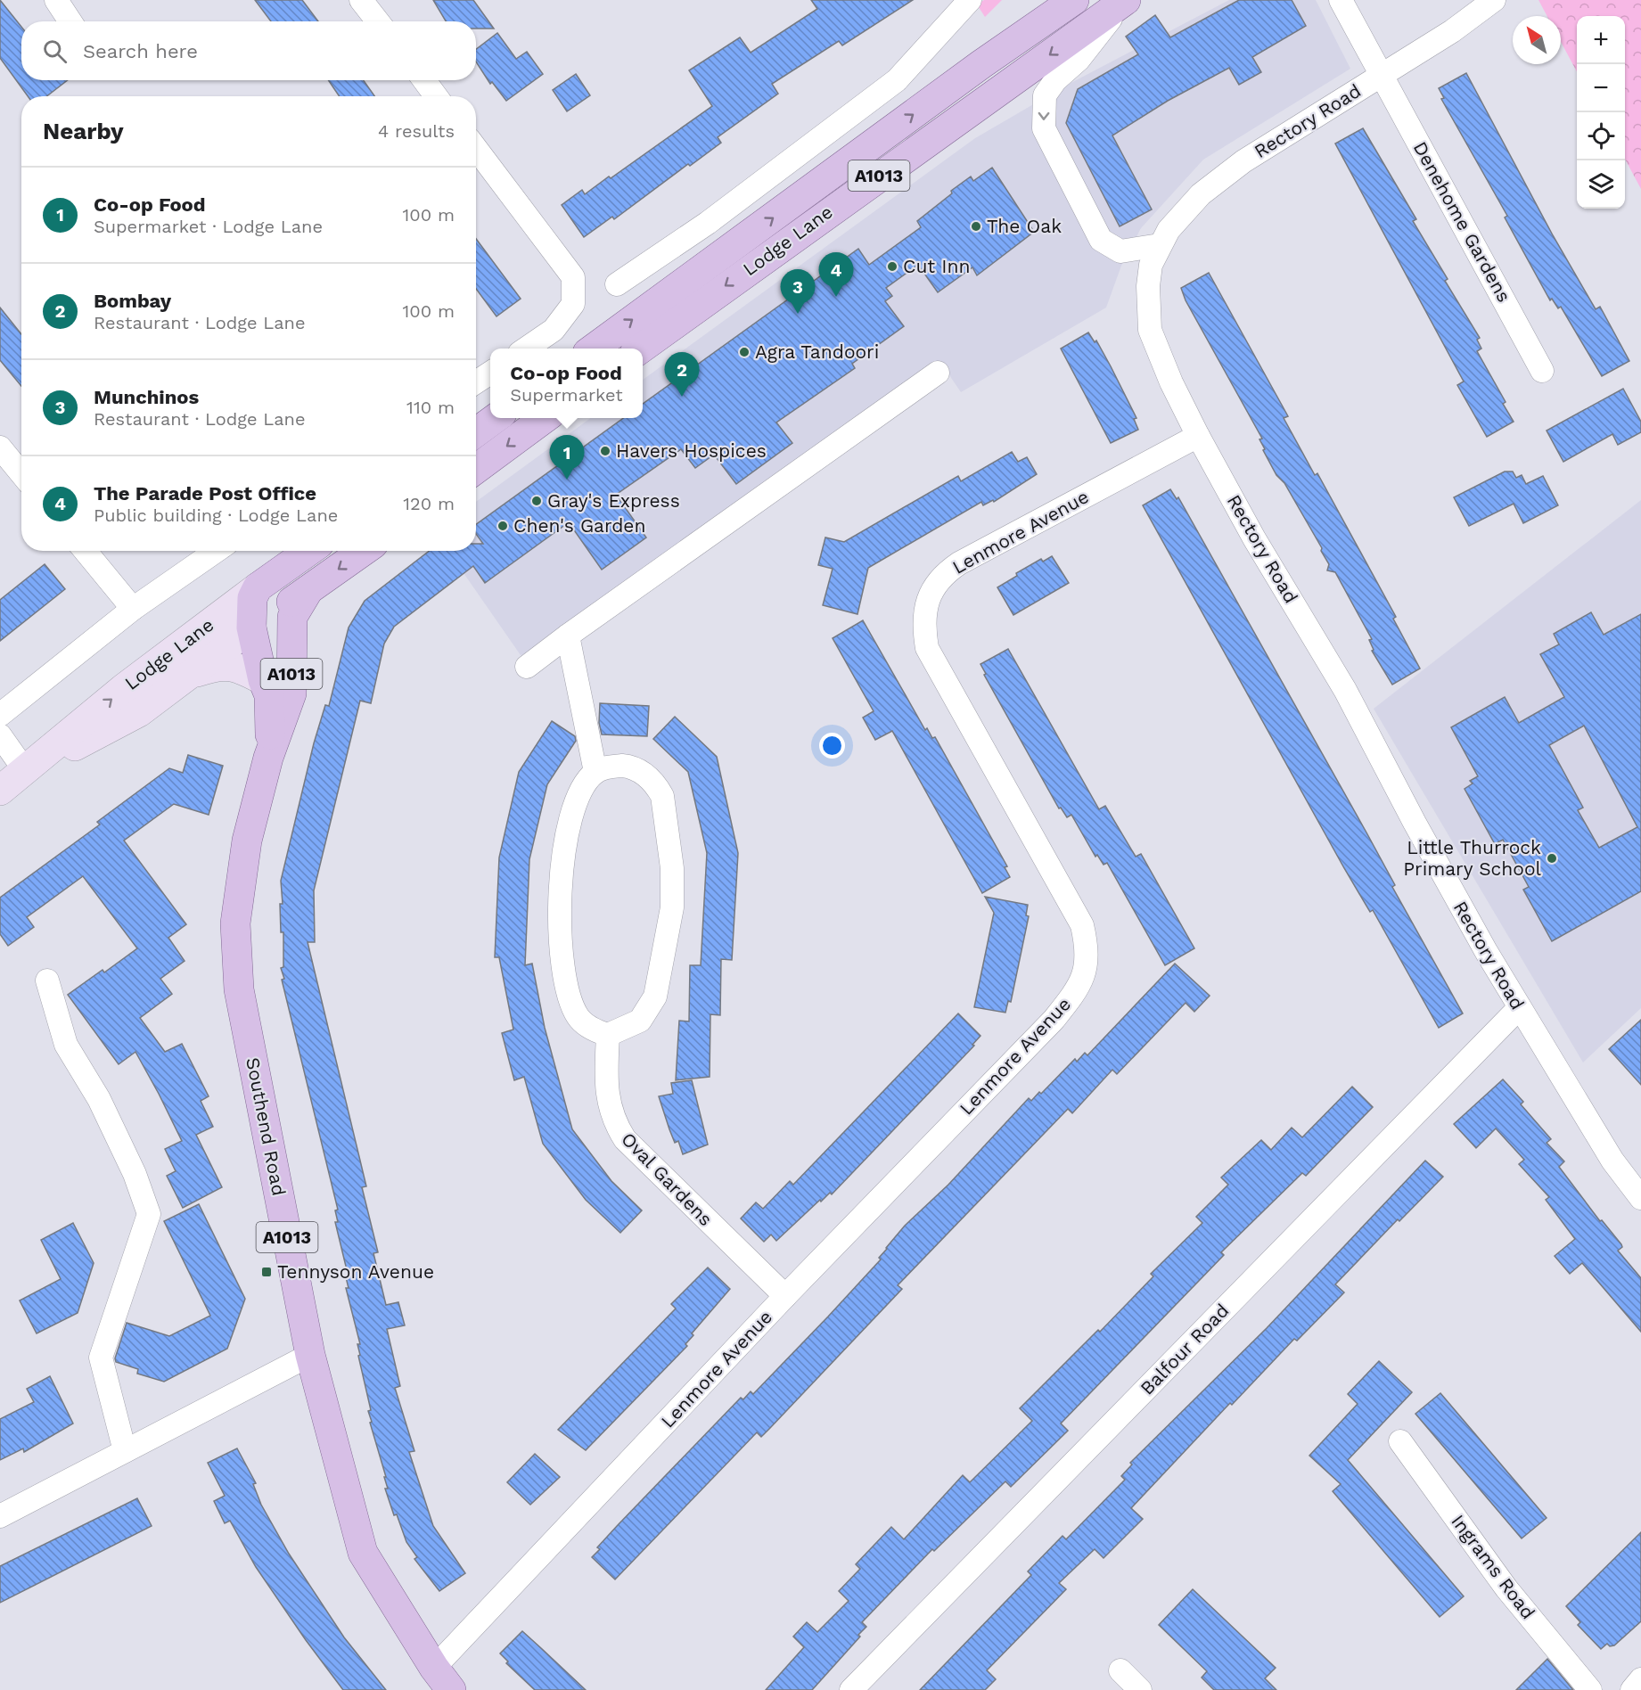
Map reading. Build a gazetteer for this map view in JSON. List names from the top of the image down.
{
  "streets": {
    "main road": ["A1013", "Lodge Lane", "Southend Road"],
    "street": [
      "Rectory Road",
      "Denehome Gardens",
      "Lenmore Avenue",
      "Oval Gardens",
      "Balfour Road",
      "Ingrams Road"
    ]
  },
  "crossings": [
    ["Rectory Road", "Denehome Gardens"],
    ["Rectory Road", "Lenmore Avenue"],
    ["Rectory Road", "Balfour Road"],
    ["Lodge Lane", "Southend Road"],
    ["Lenmore Avenue", "Southend Road"],
    ["Lenmore Avenue", "Oval Gardens"]
  ],
  "places": {
    "other": [
      "The Oak",
      "Cut Inn",
      "Agra Tandoori",
      "Havers Hospices",
      "Gray's Express",
      "Chen's Garden",
      "Little Thurrock Primary School"
    ],
    "transit": ["Tennyson Avenue"]
  },
  "north": "top left",
  "page": {
    "map_buttons": ["+", "−"],
    "search": "Search here",
    "heading": ["Nearby", "4 results"],
    "list": [
      {
        "mark": "1",
        "name": "Co-op Food",
        "note": "Supermarket · Lodge Lane",
        "value": "100 m"
      },
      {
        "mark": "2",
        "name": "Bombay",
        "note": "Restaurant · Lodge Lane",
        "value": "100 m"
      },
      {
        "mark": "3",
        "name": "Munchinos",
        "note": "Restaurant · Lodge Lane",
        "value": "110 m"
      },
      {
        "mark": "4",
        "name": "The Parade Post Office",
        "note": "Public building · Lodge Lane",
        "value": "120 m"
      }
    ],
    "pins": [
      "4",
      "3",
      "2",
      "1"
    ],
    "popup": ["Co-op Food", "Supermarket"]
  }
}
